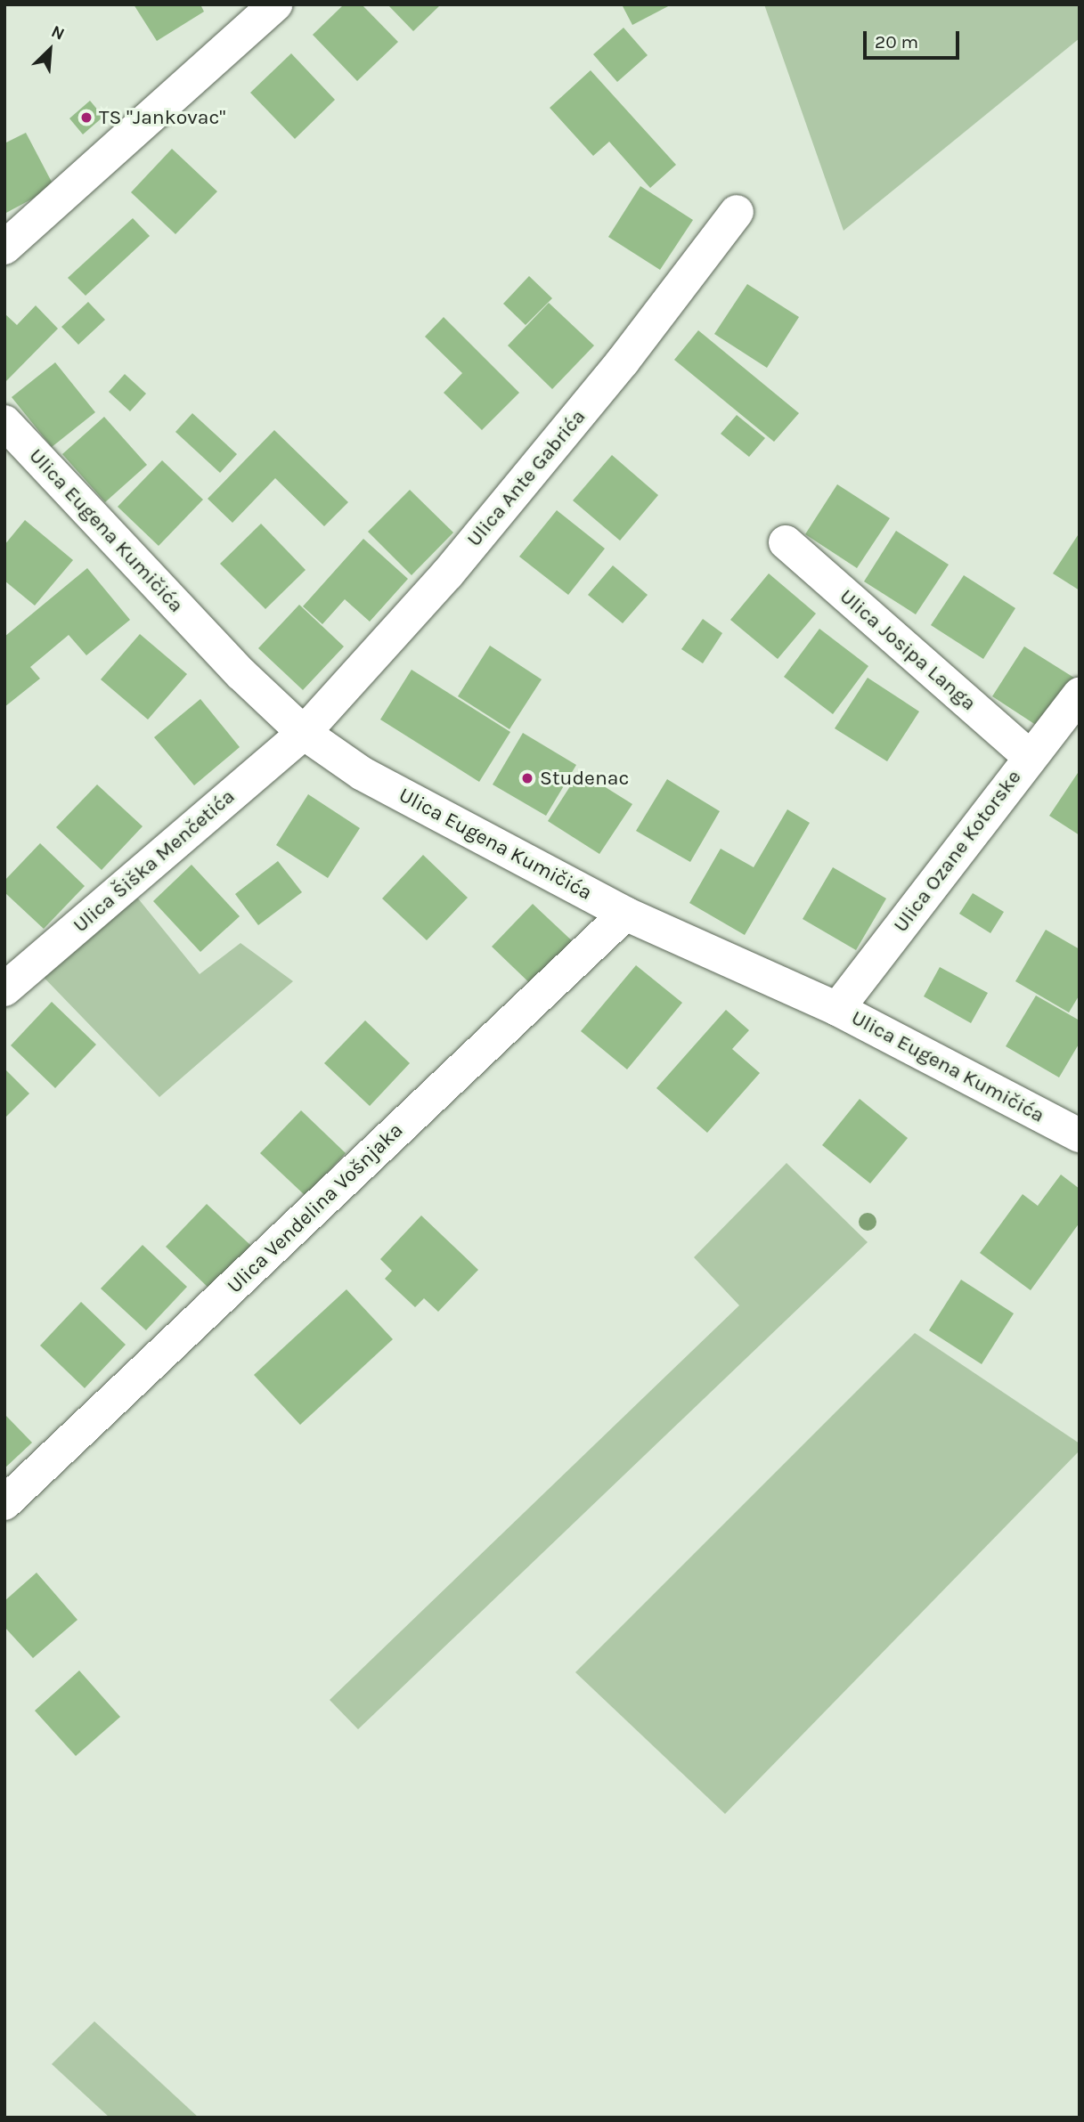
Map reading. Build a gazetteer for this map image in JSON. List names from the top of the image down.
{
  "streets": {
    "street": [
      "Ulica Ante Gabrića",
      "Ulica Eugena Kumičića",
      "Ulica Josipa Langa",
      "Ulica Ozane Kotorske",
      "Ulica Šiška Menčetića",
      "Ulica Vendelina Vošnjaka"
    ]
  },
  "crossings": [
    ["Ulica Ante Gabrića", "Ulica Eugena Kumičića"],
    ["Ulica Ante Gabrića", "Ulica Šiška Menčetića"],
    ["Ulica Eugena Kumičića", "Ulica Ozane Kotorske"],
    ["Ulica Eugena Kumičića", "Ulica Šiška Menčetića"],
    ["Ulica Eugena Kumičića", "Ulica Vendelina Vošnjaka"],
    ["Ulica Josipa Langa", "Ulica Ozane Kotorske"]
  ],
  "places": ["TS \"Jankovac\"", "Studenac"],
  "scale_bar": "20 m",
  "north": "top right"
}
